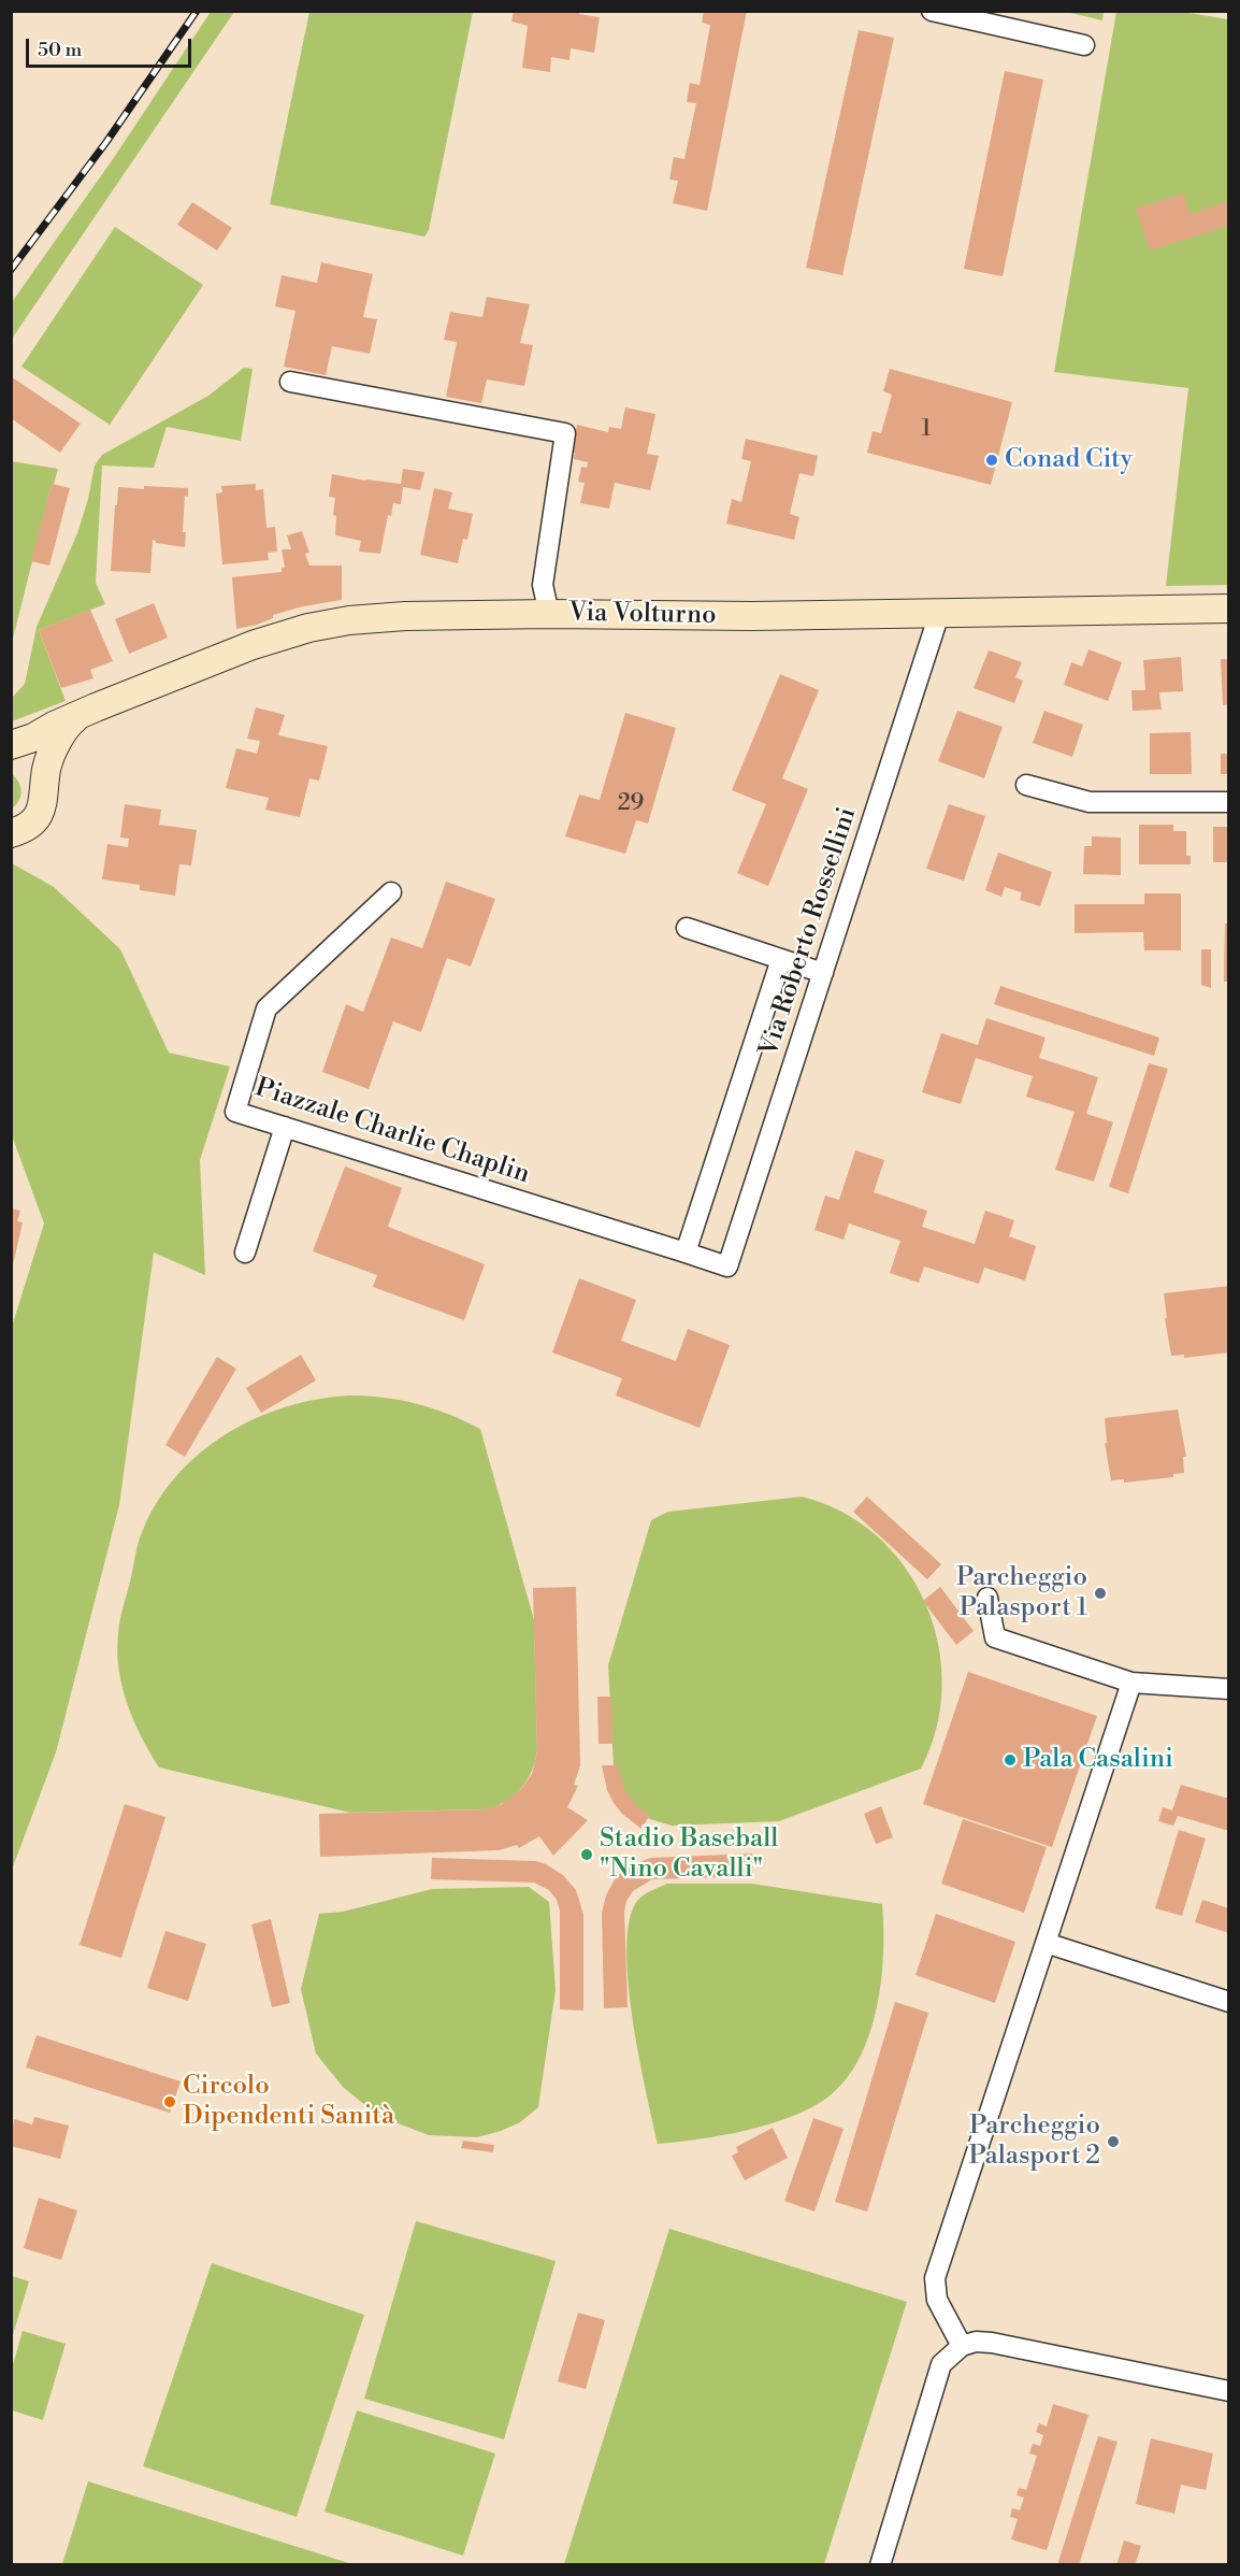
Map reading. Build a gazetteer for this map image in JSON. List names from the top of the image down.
{
  "streets": {
    "street": ["Via Volturno", "Via Roberto Rossellini", "Piazzale Charlie Chaplin"]
  },
  "crossings": [
    ["Via Volturno", "Via Roberto Rossellini"],
    ["Via Roberto Rossellini", "Piazzale Charlie Chaplin"]
  ],
  "places": [
    "Conad City",
    "Parcheggio Palasport 1",
    "Pala Casalini",
    "Stadio Baseball \"Nino Cavalli\"",
    "Circolo Dipendenti Sanità",
    "Parcheggio Palasport 2"
  ],
  "house_numbers": ["1", "29"],
  "scale_bar": "50 m"
}
